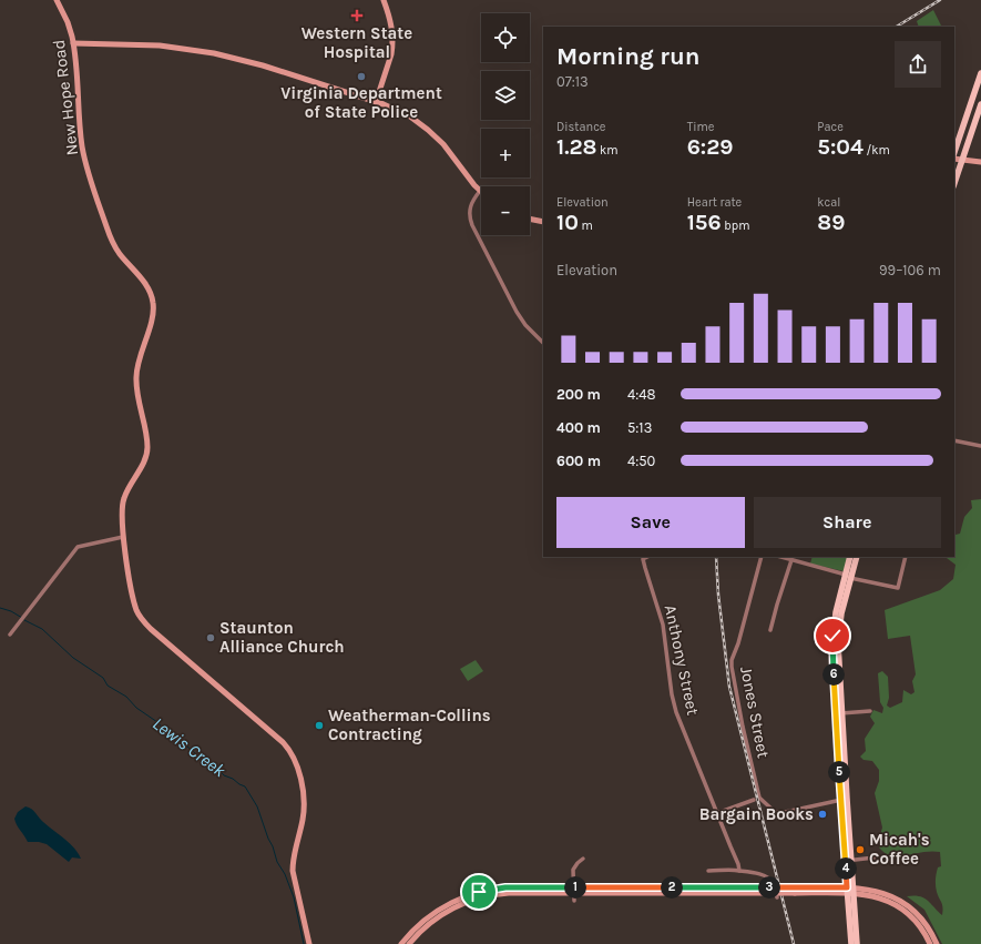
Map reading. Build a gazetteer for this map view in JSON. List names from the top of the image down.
{
  "streets": {
    "main road": ["New Hope Road"],
    "street": ["Anthony Street", "Jones Street"]
  },
  "water": ["Lewis Creek"],
  "places": {
    "health": ["Western State Hospital"],
    "other": [
      "Virginia Department of State Police",
      "Staunton Alliance Church",
      "Weatherman-Collins Contracting",
      "Bargain Books",
      "Micah's Coffee"
    ]
  },
  "page": {
    "map_buttons": ["+", "−"],
    "heading": ["Morning run", "07:13"],
    "stats": [
      ["Distance", "1.28 km"],
      ["Time", "6:29"],
      ["Pace", "5:04 /km"],
      ["Elevation", "10 m"],
      ["Heart rate", "156 bpm"],
      ["kcal", "89"]
    ],
    "chart": ["Elevation", "99–106 m"],
    "list": [
      {
        "name": "200 m",
        "note": "4:48"
      },
      {
        "name": "400 m",
        "note": "5:13"
      },
      {
        "name": "600 m",
        "note": "4:50"
      }
    ],
    "buttons": ["Save", "Share"],
    "pins": [
      "6",
      "5",
      "4",
      "1",
      "2",
      "3"
    ]
  }
}
